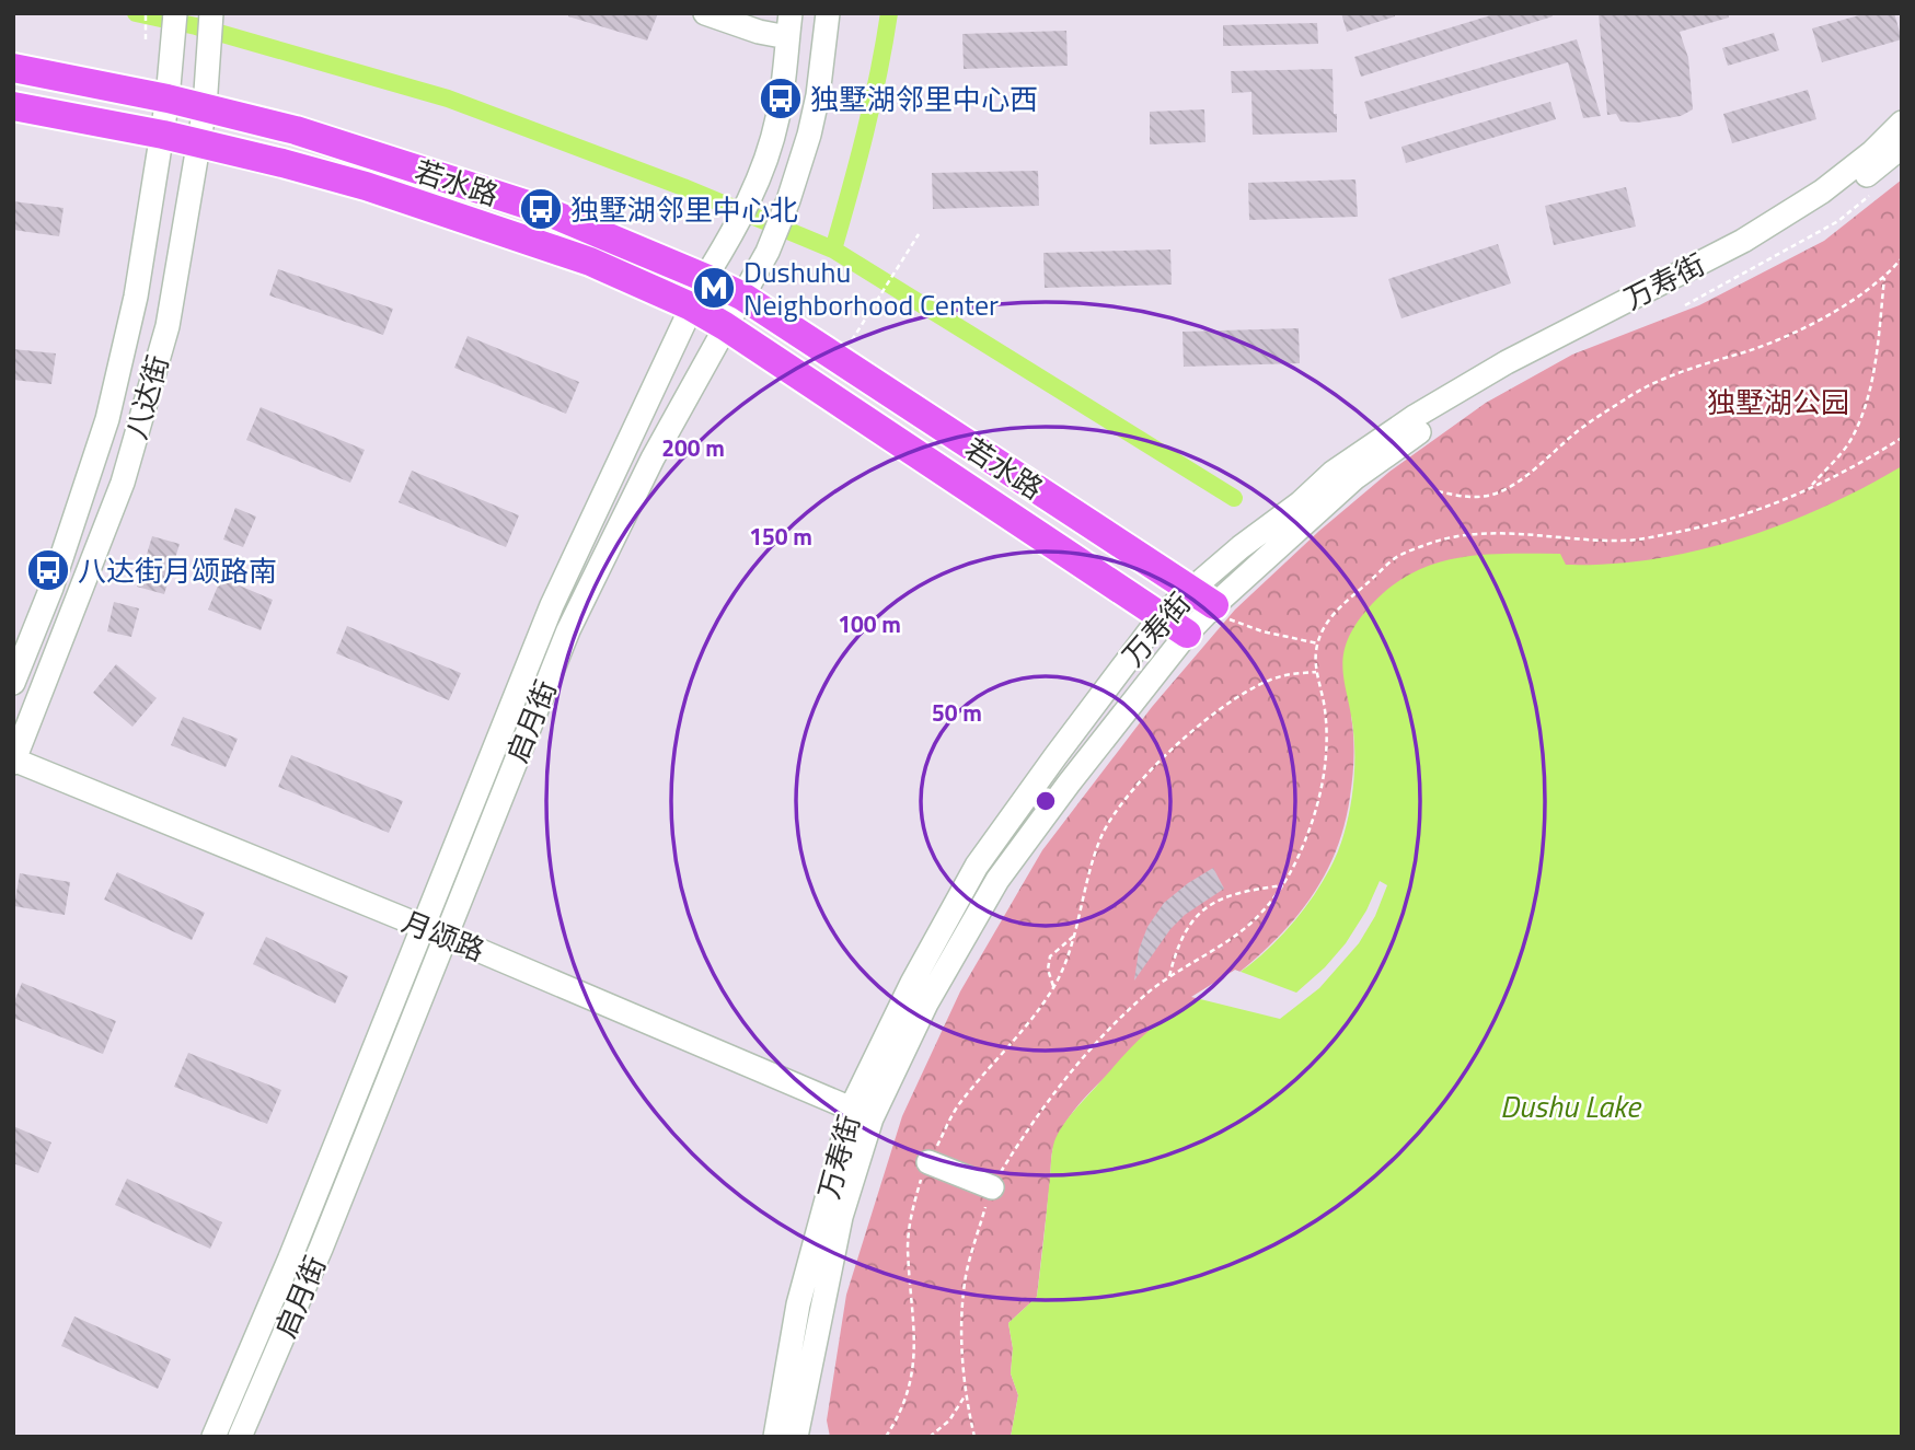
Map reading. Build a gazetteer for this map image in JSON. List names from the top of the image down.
{
  "streets": {
    "main road": ["若水路"],
    "street": [
      "万寿街",
      "八达街",
      "启月街",
      "月颂路"
    ]
  },
  "crossings": [
    ["若水路", "万寿街"],
    ["若水路", "八达街"],
    ["若水路", "启月街"],
    ["万寿街", "月颂路"],
    ["八达街", "月颂路"],
    ["启月街", "月颂路"]
  ],
  "water": ["Dushu Lake"],
  "parks": ["独墅湖公园"],
  "places": {
    "bus stop": ["独墅湖邻里中心西", "独墅湖邻里中心北", "八达街月颂路南"],
    "metro station": ["Dushuhu Neighborhood Center"]
  },
  "rings": [
    "200 m",
    "150 m",
    "100 m",
    "50 m"
  ]
}
